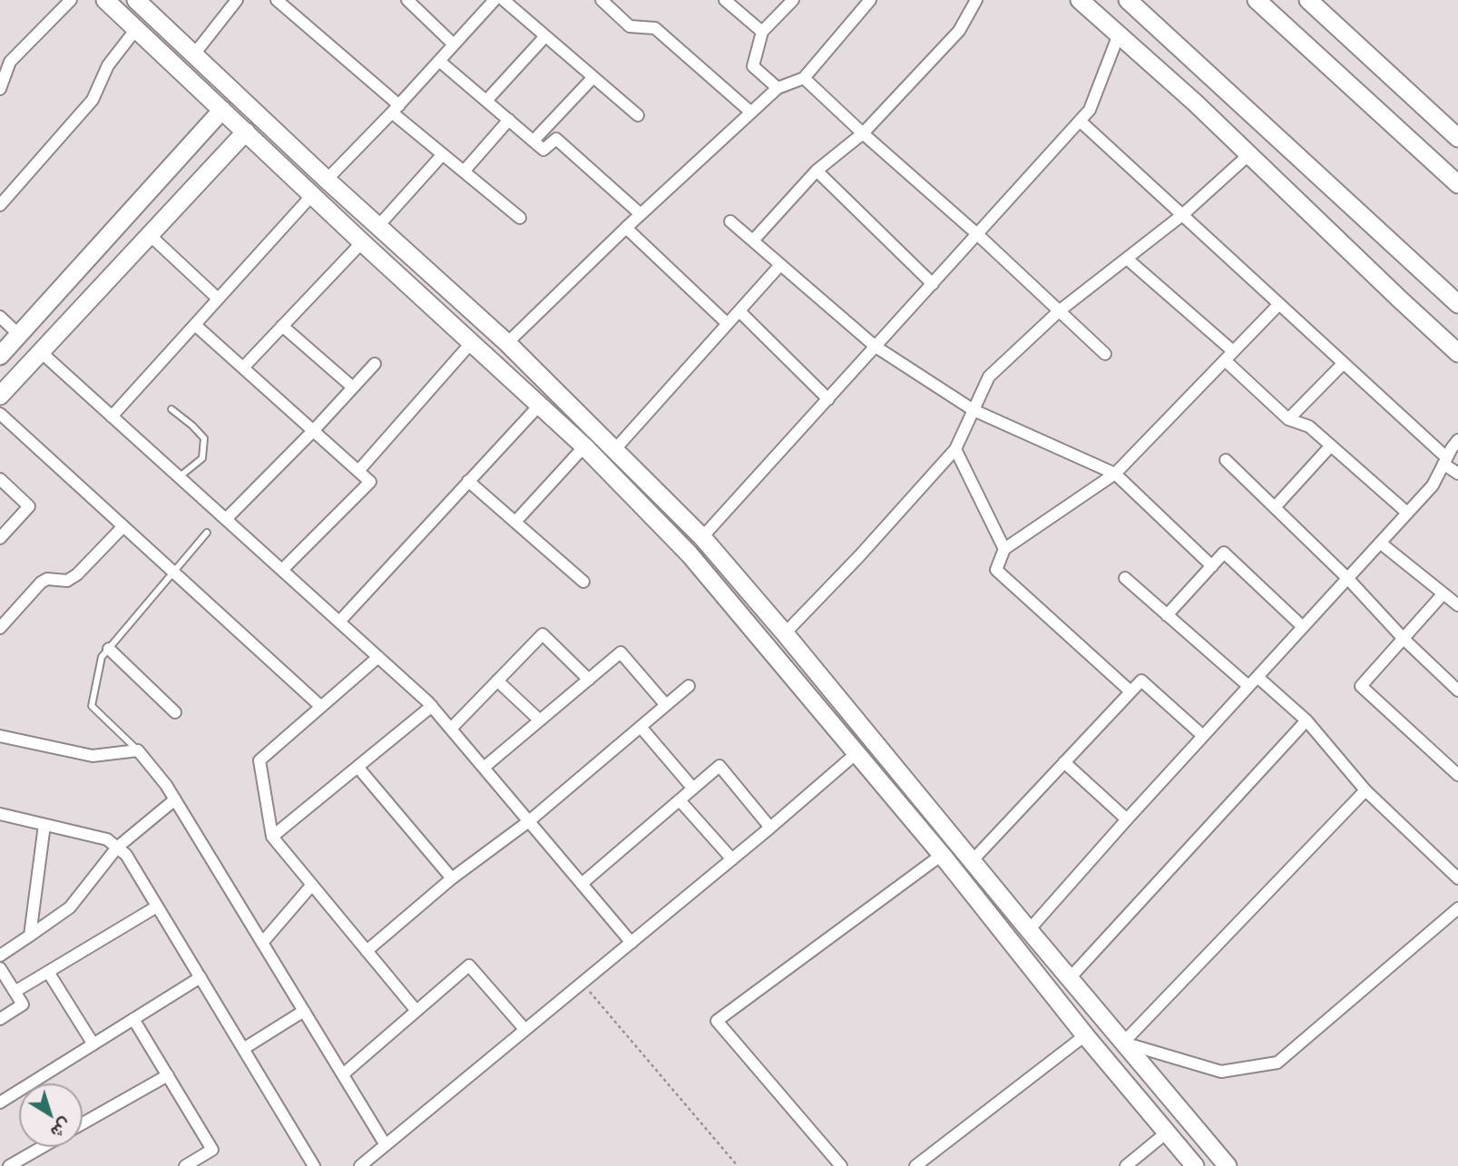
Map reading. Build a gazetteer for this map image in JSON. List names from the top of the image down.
{
  "north": "bottom right"
}
